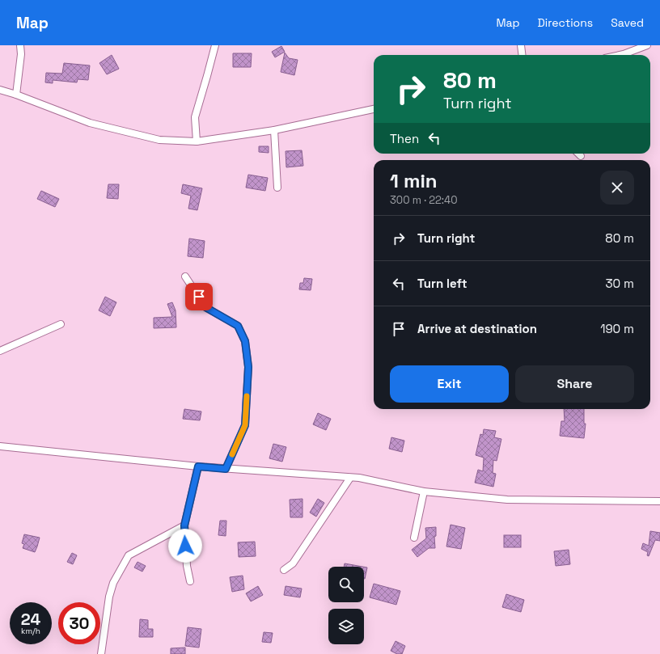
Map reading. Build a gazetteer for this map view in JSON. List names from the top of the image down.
{
  "page": {
    "header": "Map",
    "nav": ["Map", "Directions", "Saved"],
    "turn": ["80 m", "Turn right"],
    "then": "Then",
    "heading": ["1 min", "300 m · 22:40"],
    "list": [
      {
        "name": "Turn right",
        "value": "80 m"
      },
      {
        "name": "Turn left",
        "value": "30 m"
      },
      {
        "name": "Arrive at destination",
        "value": "190 m"
      }
    ],
    "buttons": ["Exit", "Share"],
    "speed": "24 km/h",
    "limit": "30"
  }
}
